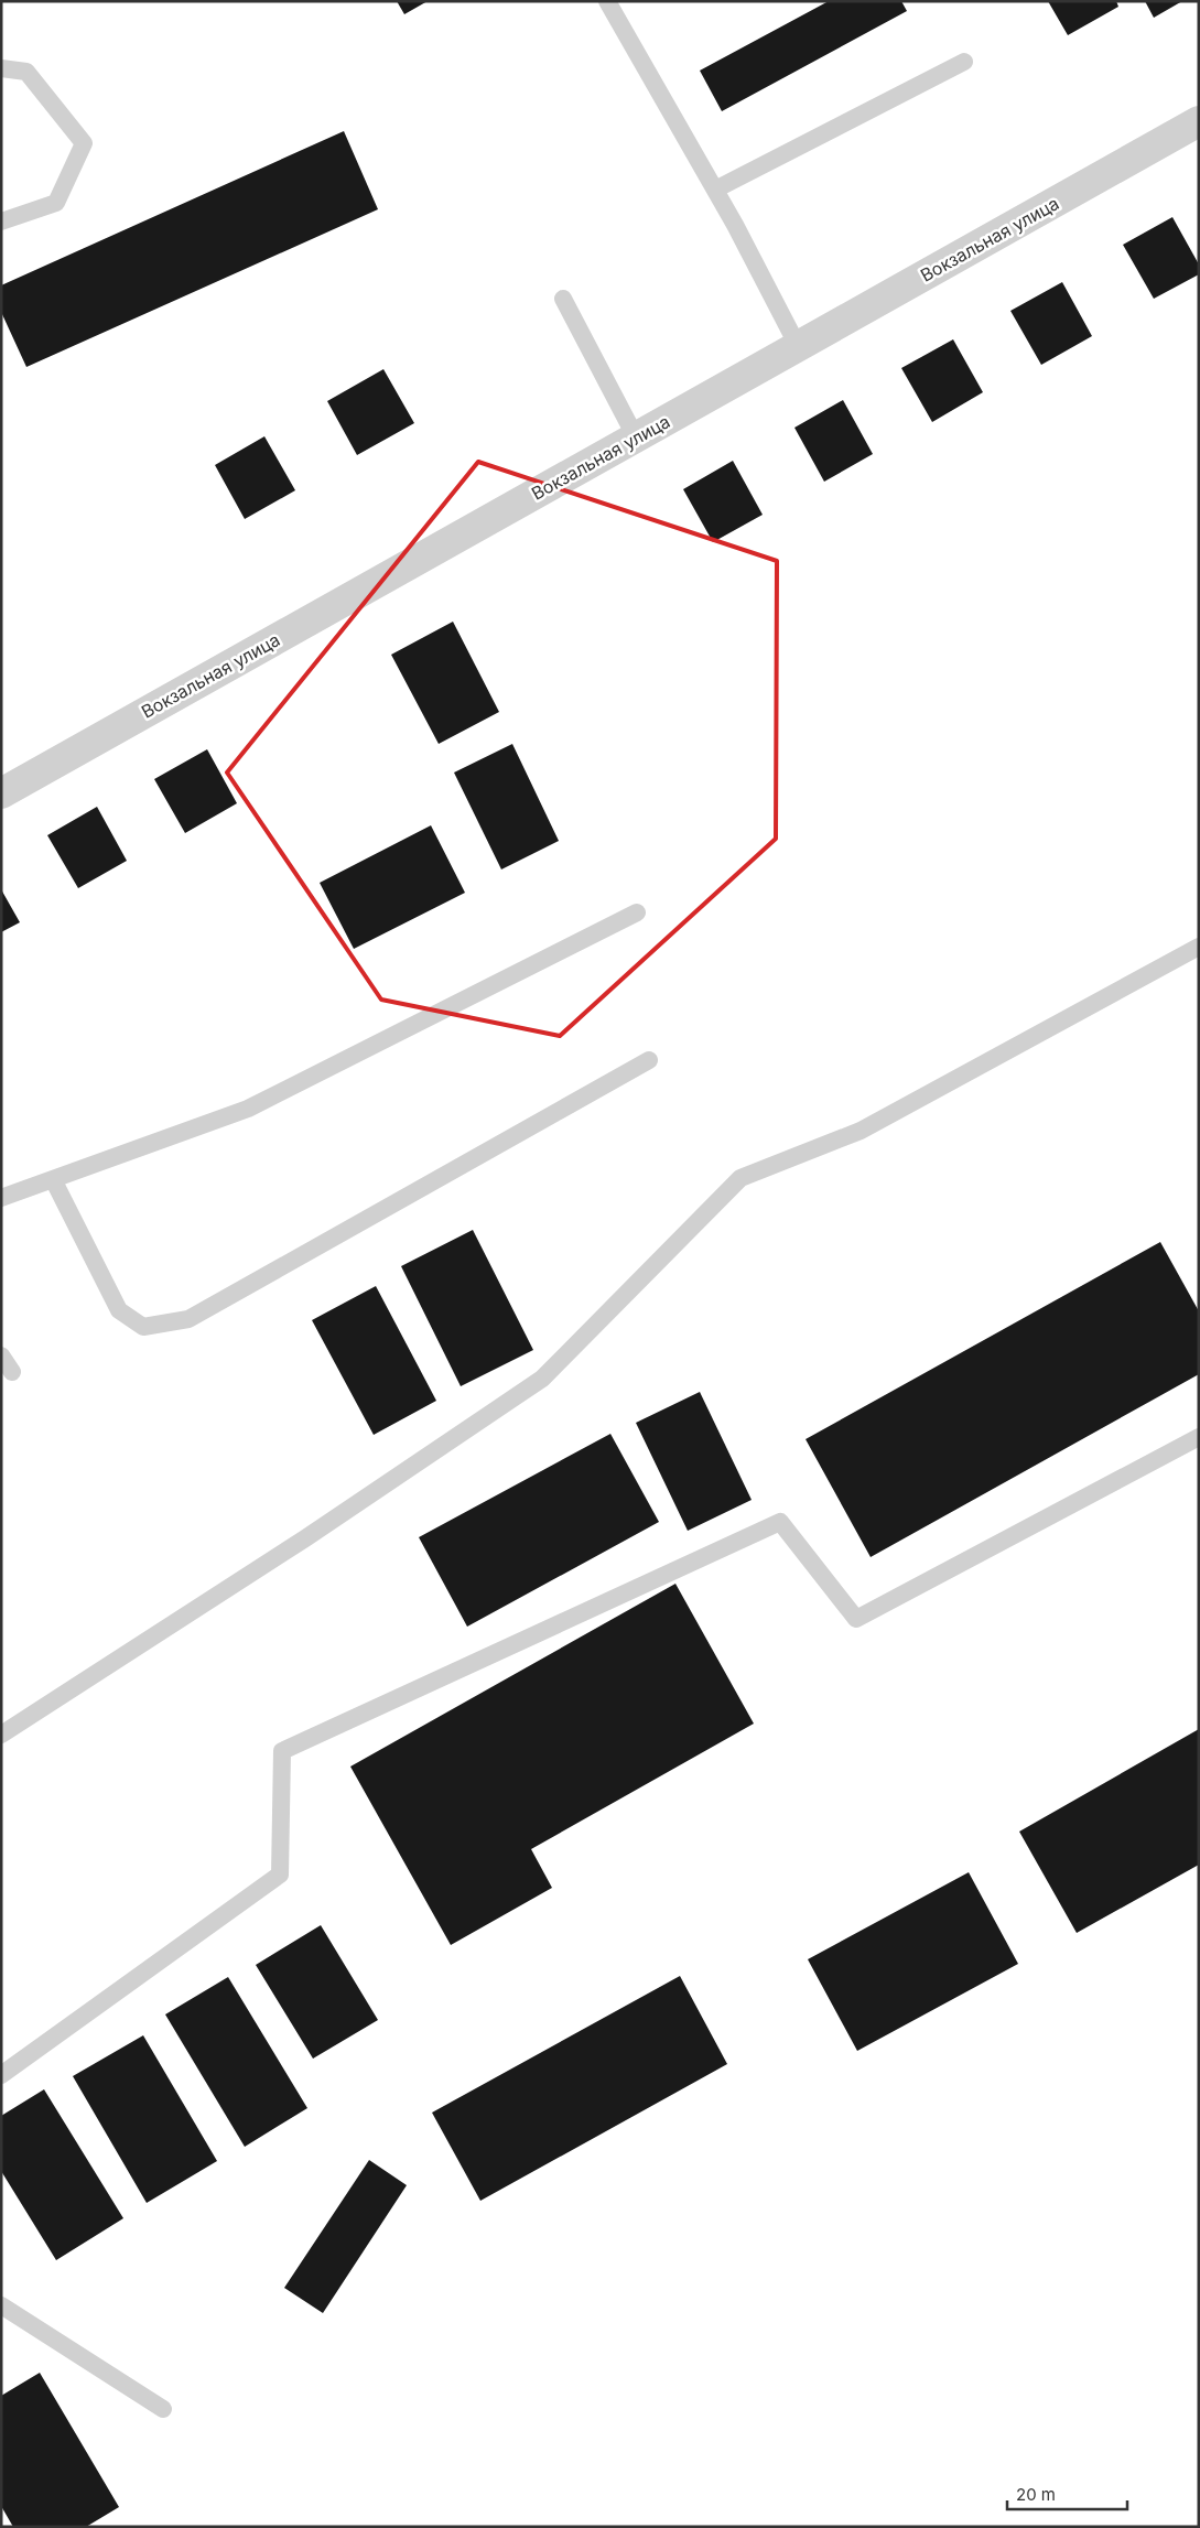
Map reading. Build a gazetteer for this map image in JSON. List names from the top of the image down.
{
  "streets": {
    "street": ["Вокзальная улица"]
  },
  "scale_bar": "20 m"
}
